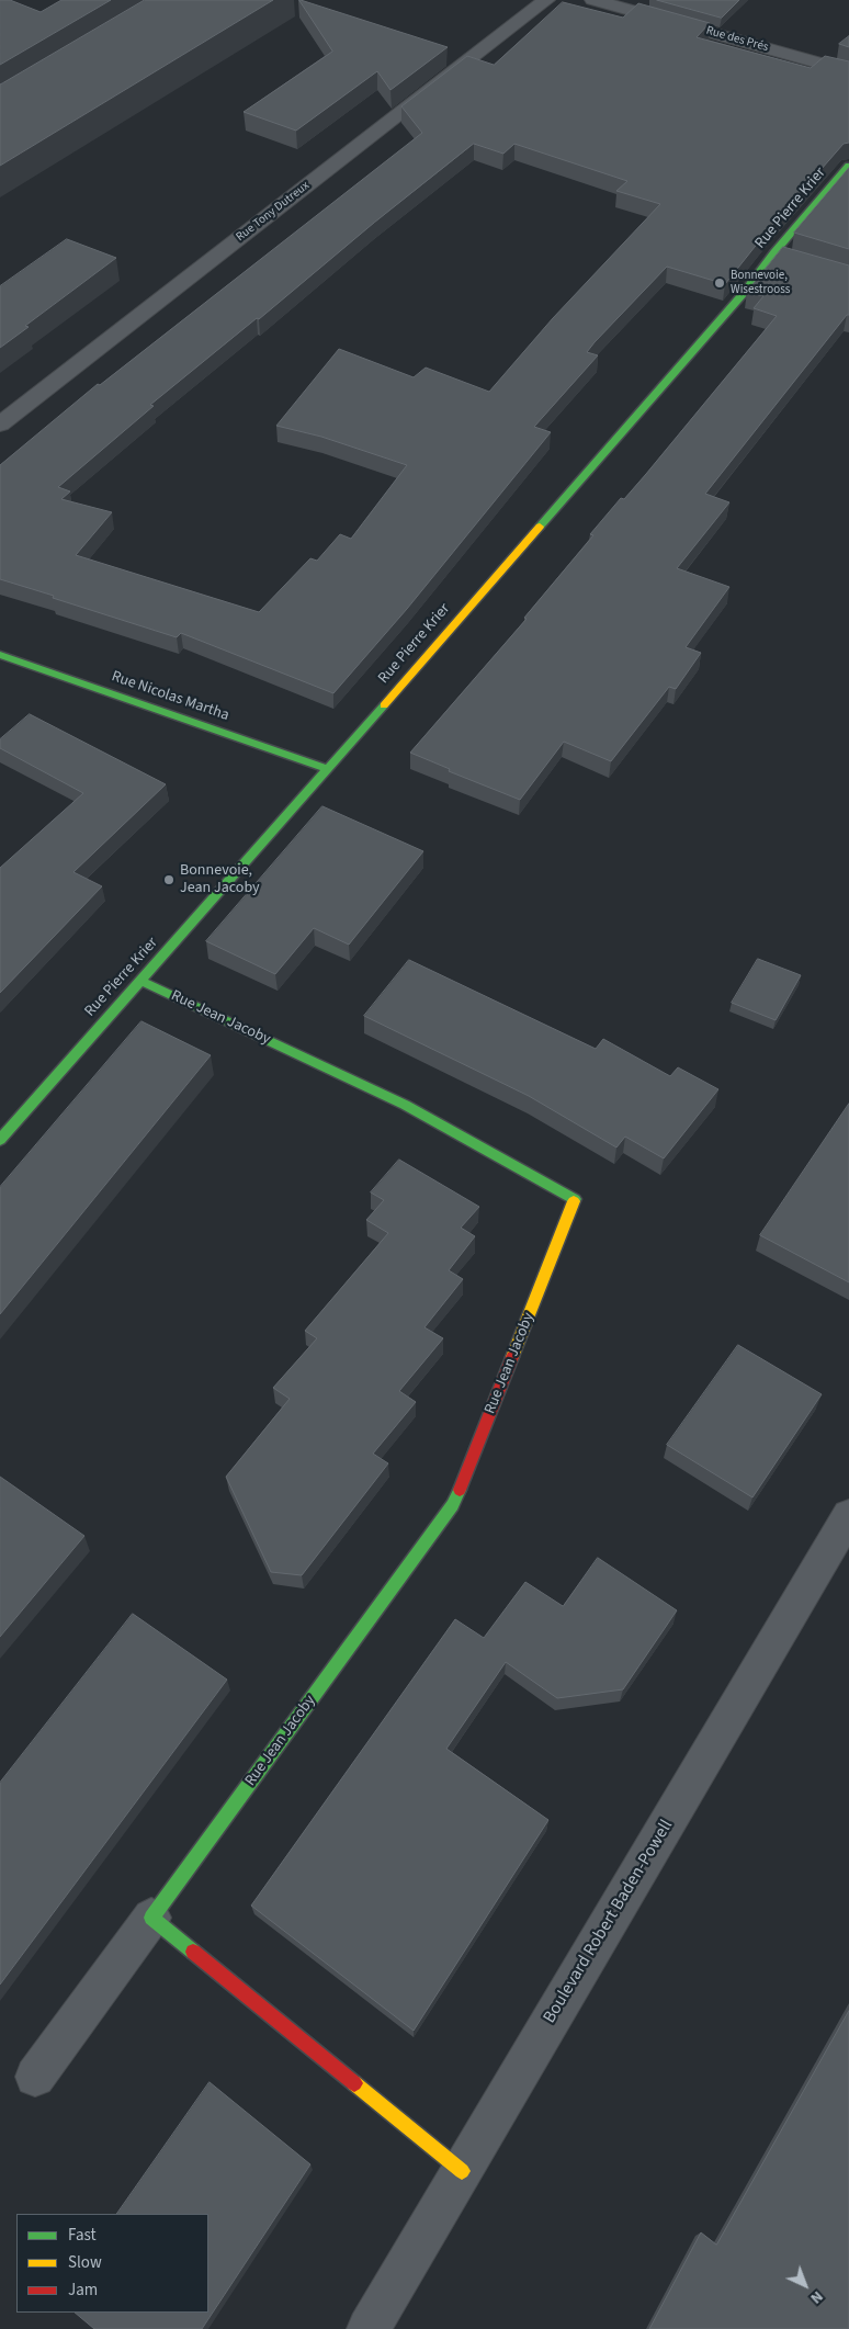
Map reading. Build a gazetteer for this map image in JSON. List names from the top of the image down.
{
  "streets": {
    "main road": ["Rue Pierre Krier", "Rue Nicolas Martha", "Rue Jean Jacoby"],
    "street": ["Rue des Prés", "Rue Tony Dutreux", "Boulevard Robert Baden-Powell"]
  },
  "crossings": [
    ["Rue Pierre Krier", "Rue Nicolas Martha"],
    ["Rue Pierre Krier", "Rue Jean Jacoby"]
  ],
  "places": ["Bonnevoie, Wisestrooss", "Bonnevoie, Jean Jacoby"],
  "legend": ["Fast", "Slow", "Jam"],
  "north": "bottom right"
}
